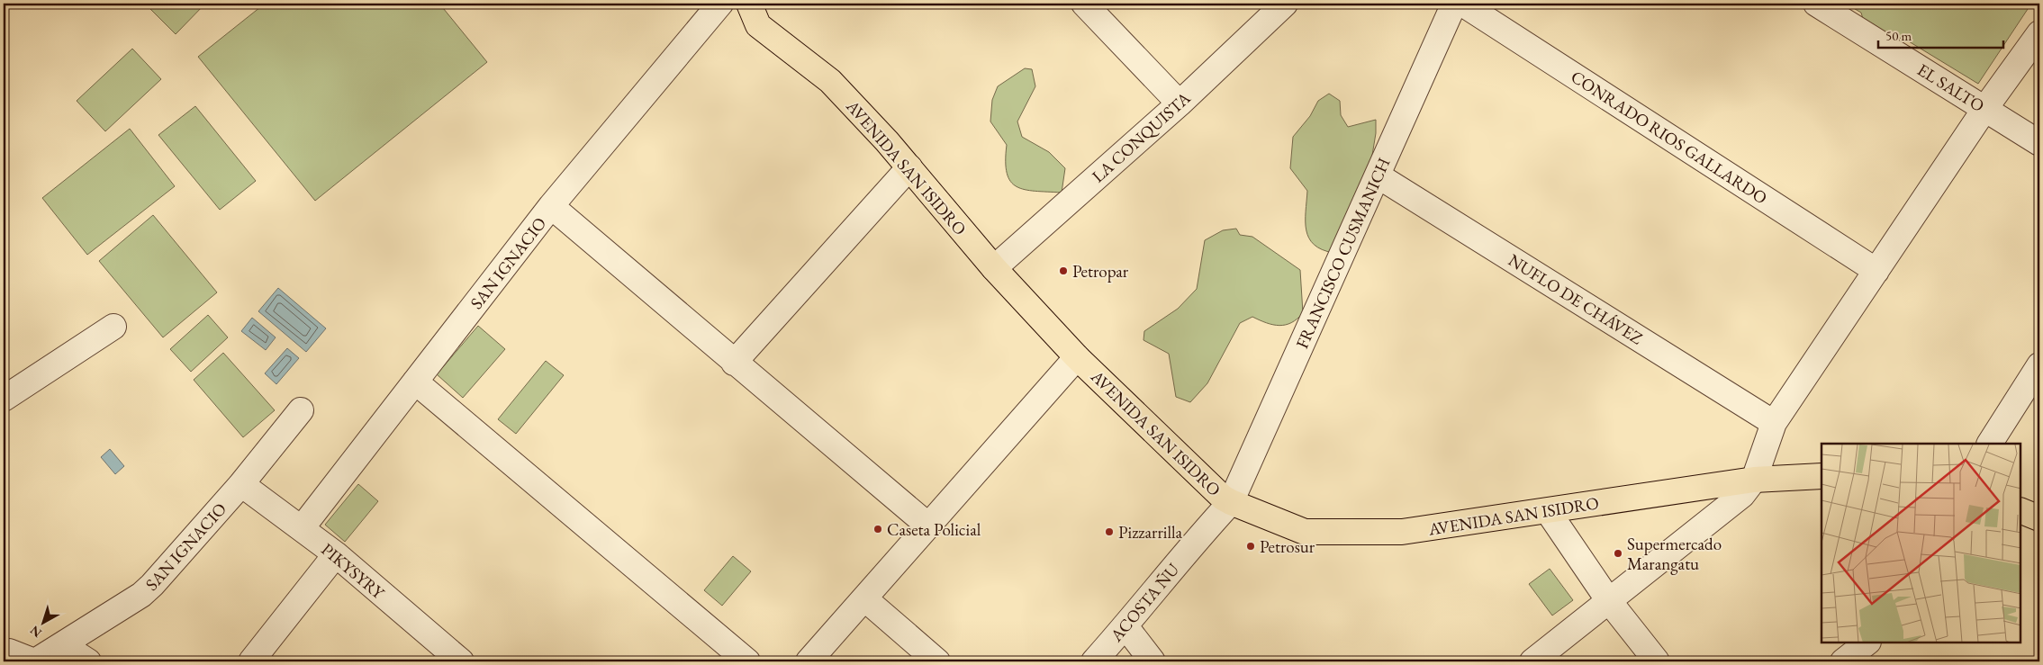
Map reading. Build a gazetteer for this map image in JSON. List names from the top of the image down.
{
  "streets": {
    "main road": ["AVENIDA SAN ISIDRO"],
    "street": [
      "EL SALTO",
      "LA CONQUISTA",
      "CONRADO RIOS GALLARDO",
      "FRANCISCO CUSMANICH",
      "SAN IGNACIO",
      "NUFLO DE CHÁVEZ",
      "PIKYSYRY",
      "ACOSTA ÑU"
    ]
  },
  "crossings": [
    ["LA CONQUISTA", "AVENIDA SAN ISIDRO"],
    ["AVENIDA SAN ISIDRO", "FRANCISCO CUSMANICH"],
    ["AVENIDA SAN ISIDRO", "ACOSTA ÑU"],
    ["FRANCISCO CUSMANICH", "NUFLO DE CHÁVEZ"],
    ["FRANCISCO CUSMANICH", "ACOSTA ÑU"],
    ["SAN IGNACIO", "PIKYSYRY"]
  ],
  "places": [
    "Petropar",
    "Caseta Policial",
    "Pizzarrilla",
    "Petrosur",
    "Supermercado Marangatu"
  ],
  "scale_bar": "50 m",
  "north": "bottom left"
}
